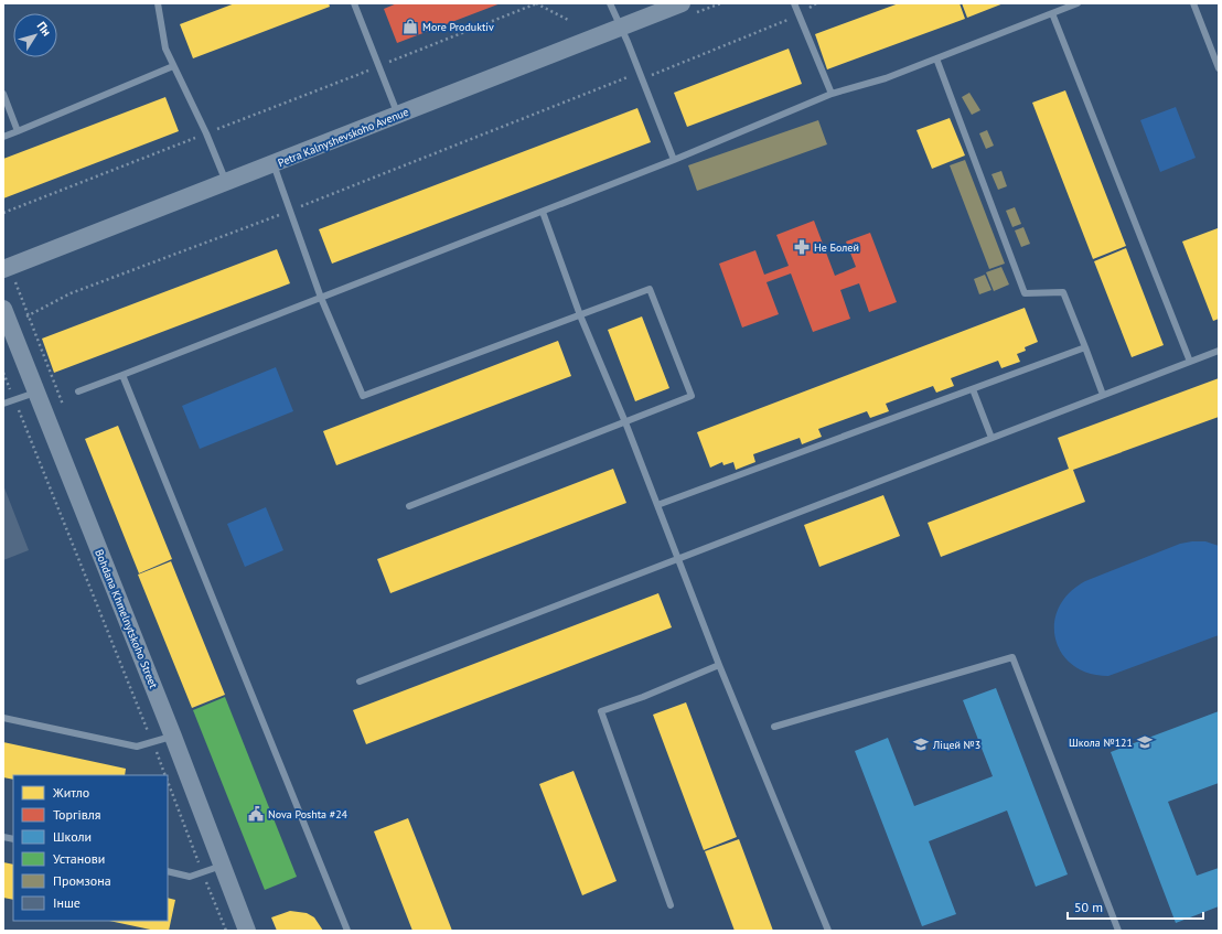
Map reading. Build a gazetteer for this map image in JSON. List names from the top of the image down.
{
  "streets": {
    "street": ["Petra Kalnyshevskoho Avenue", "Bohdana Khmelnytskoho Street"]
  },
  "places": {
    "shop": ["More Produktiv"],
    "pharmacy": ["Не Болей"],
    "school or university": ["Школа №121", "Ліцей №3"],
    "public building": ["Nova Poshta #24"]
  },
  "legend": [
    "Житло",
    "Торгівля",
    "Школи",
    "Установи",
    "Промзона",
    "Інше"
  ],
  "scale_bar": "50 m",
  "north": "top right"
}
